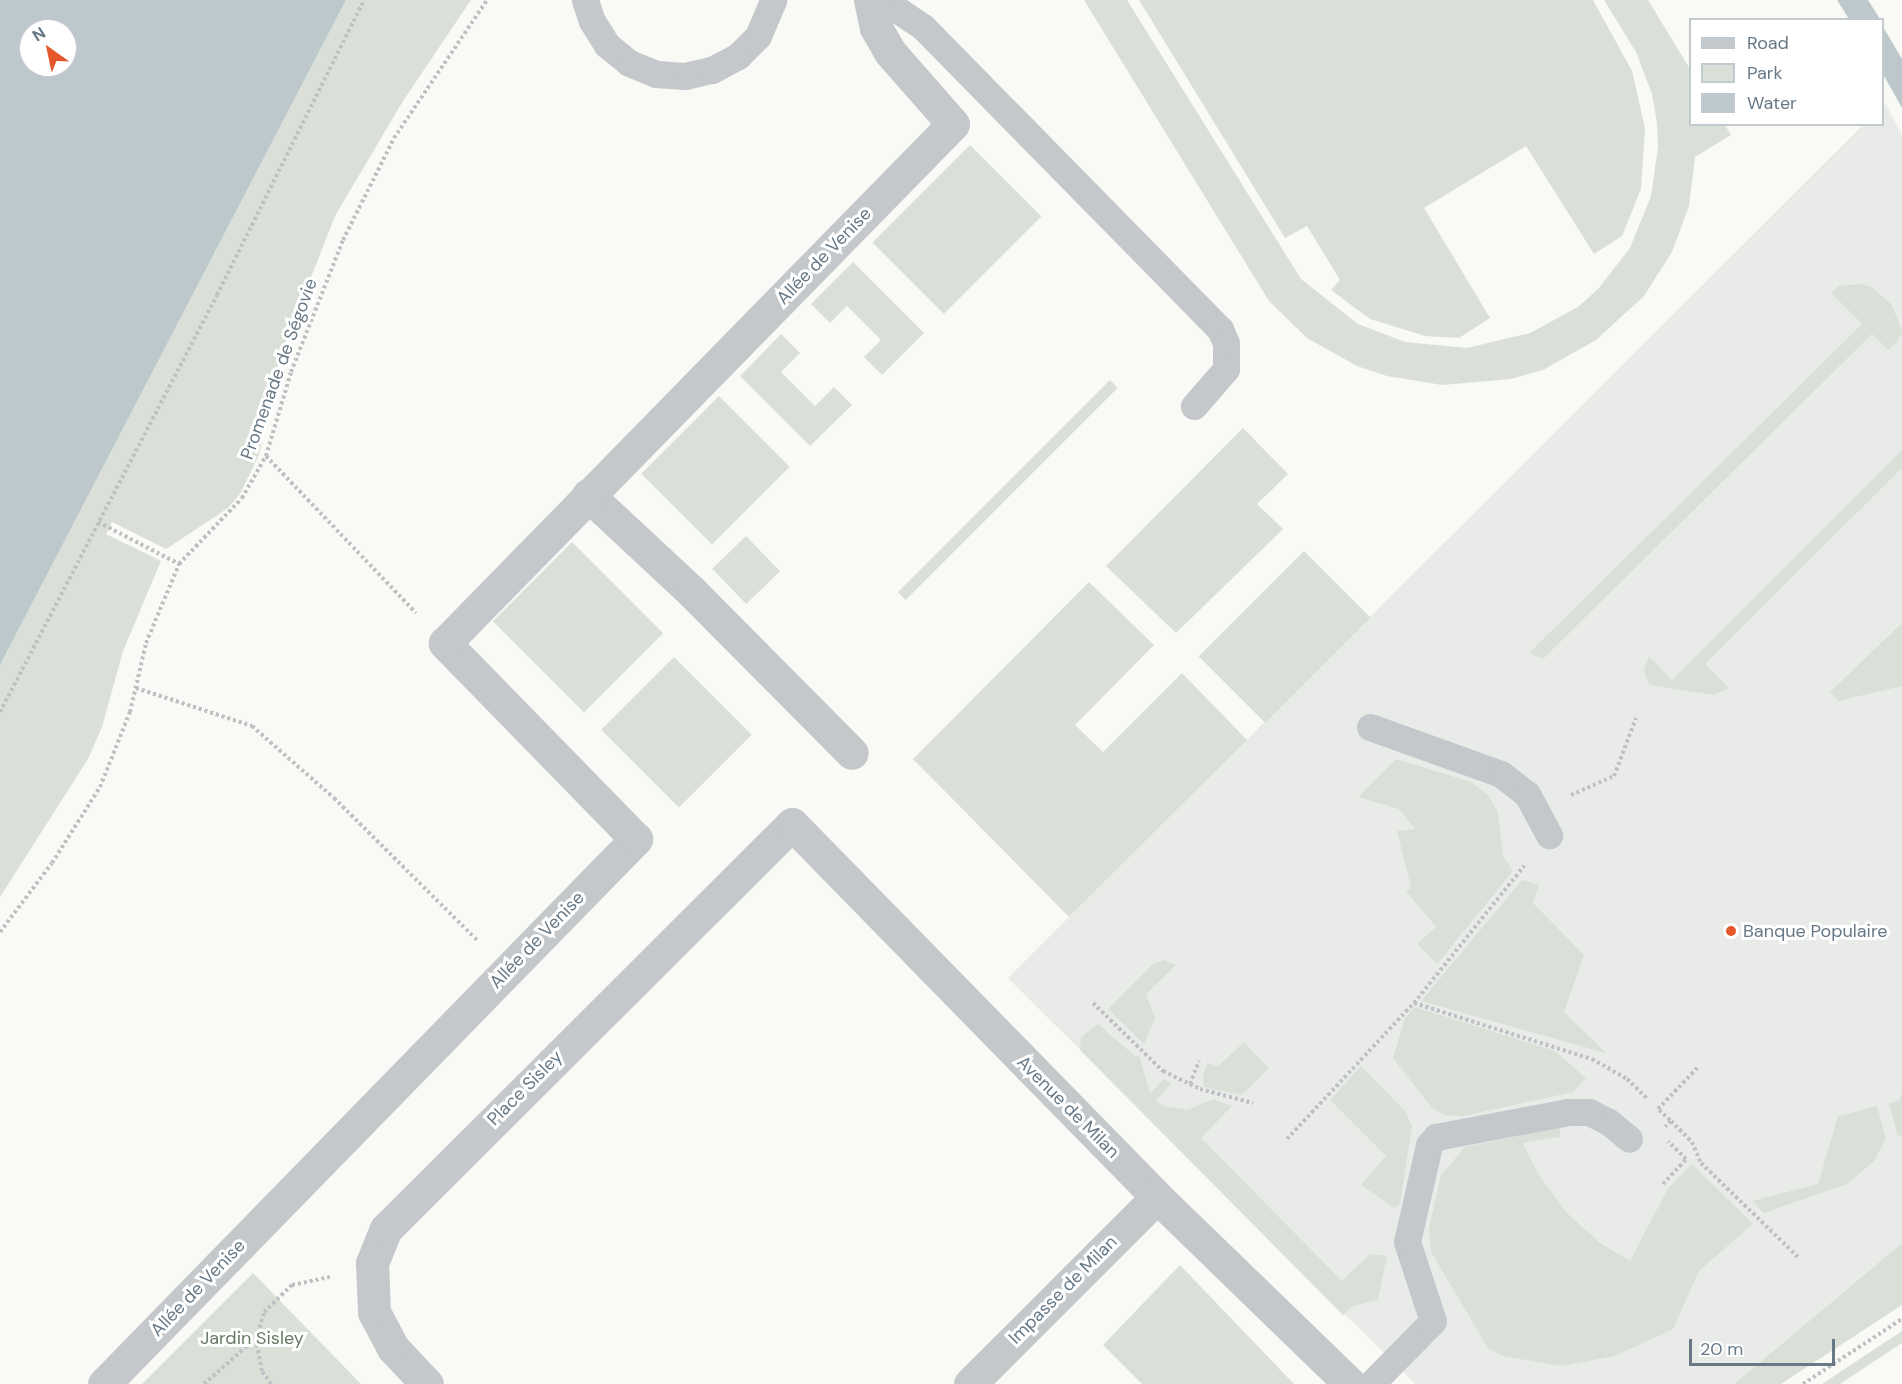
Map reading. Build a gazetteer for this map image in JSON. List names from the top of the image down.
{
  "streets": {
    "street": [
      "Allée de Venise",
      "Place Sisley",
      "Avenue de Milan",
      "Impasse de Milan"
    ],
    "path": ["Promenade de Ségovie"]
  },
  "crossings": [
    ["Place Sisley", "Avenue de Milan"],
    ["Avenue de Milan", "Impasse de Milan"]
  ],
  "parks": ["Jardin Sisley"],
  "places": ["Banque Populaire"],
  "legend": ["Road", "Park", "Water"],
  "scale_bar": "20 m",
  "north": "top left"
}
